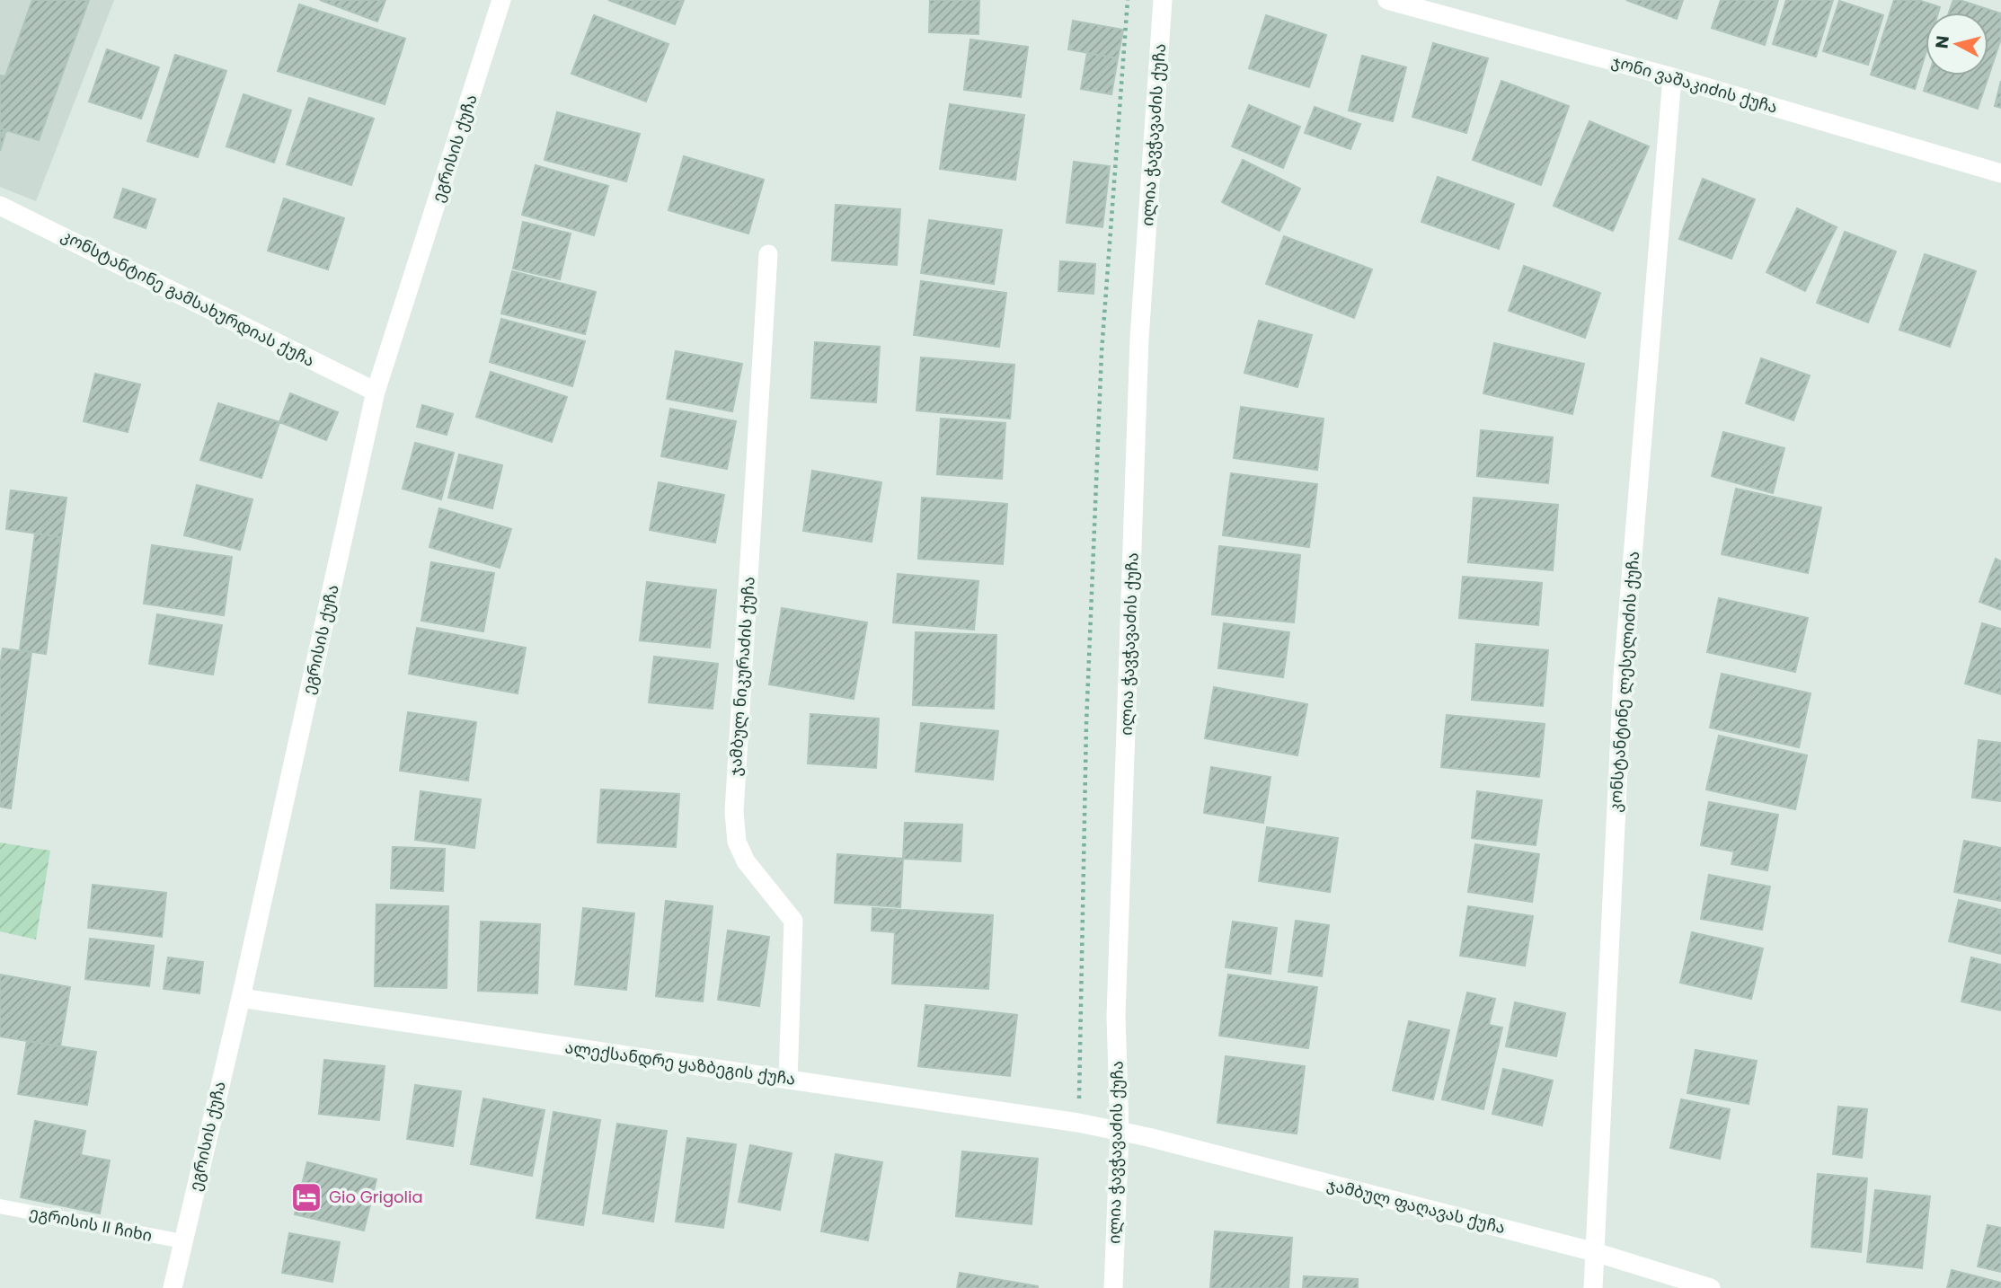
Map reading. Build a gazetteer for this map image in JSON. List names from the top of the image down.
{
  "streets": {
    "street": [
      "ჯონი ვაშაკიძის ქუჩა",
      "ილია ჭავჭავაძის ქუჩა",
      "ეგრისის ქუჩა",
      "კონსტანტინე გამსახურდიას ქუჩა",
      "ჯამბულ ნიკურაძის ქუჩა",
      "კონსტანტინე ლესელიძის ქუჩა",
      "ალექსანდრე ყაზბეგის ქუჩა",
      "ჯამბულ ფაღავას ქუჩა"
    ],
    "lane": ["ეგრისის II ჩიხი"]
  },
  "crossings": [
    ["ჯონი ვაშაკიძის ქუჩა", "კონსტანტინე ლესელიძის ქუჩა"],
    ["ილია ჭავჭავაძის ქუჩა", "ალექსანდრე ყაზბეგის ქუჩა"],
    ["ილია ჭავჭავაძის ქუჩა", "ჯამბულ ფაღავას ქუჩა"],
    ["ეგრისის ქუჩა", "კონსტანტინე გამსახურდიას ქუჩა"],
    ["ეგრისის ქუჩა", "ალექსანდრე ყაზბეგის ქუჩა"],
    ["ეგრისის ქუჩა", "ეგრისის II ჩიხი"],
    ["ჯამბულ ნიკურაძის ქუჩა", "ალექსანდრე ყაზბეგის ქუჩა"],
    ["კონსტანტინე ლესელიძის ქუჩა", "ჯამბულ ფაღავას ქუჩა"],
    ["ალექსანდრე ყაზბეგის ქუჩა", "ჯამბულ ფაღავას ქუჩა"]
  ],
  "places": {
    "hotel": ["Gio Grigolia"]
  },
  "north": "left"
}
